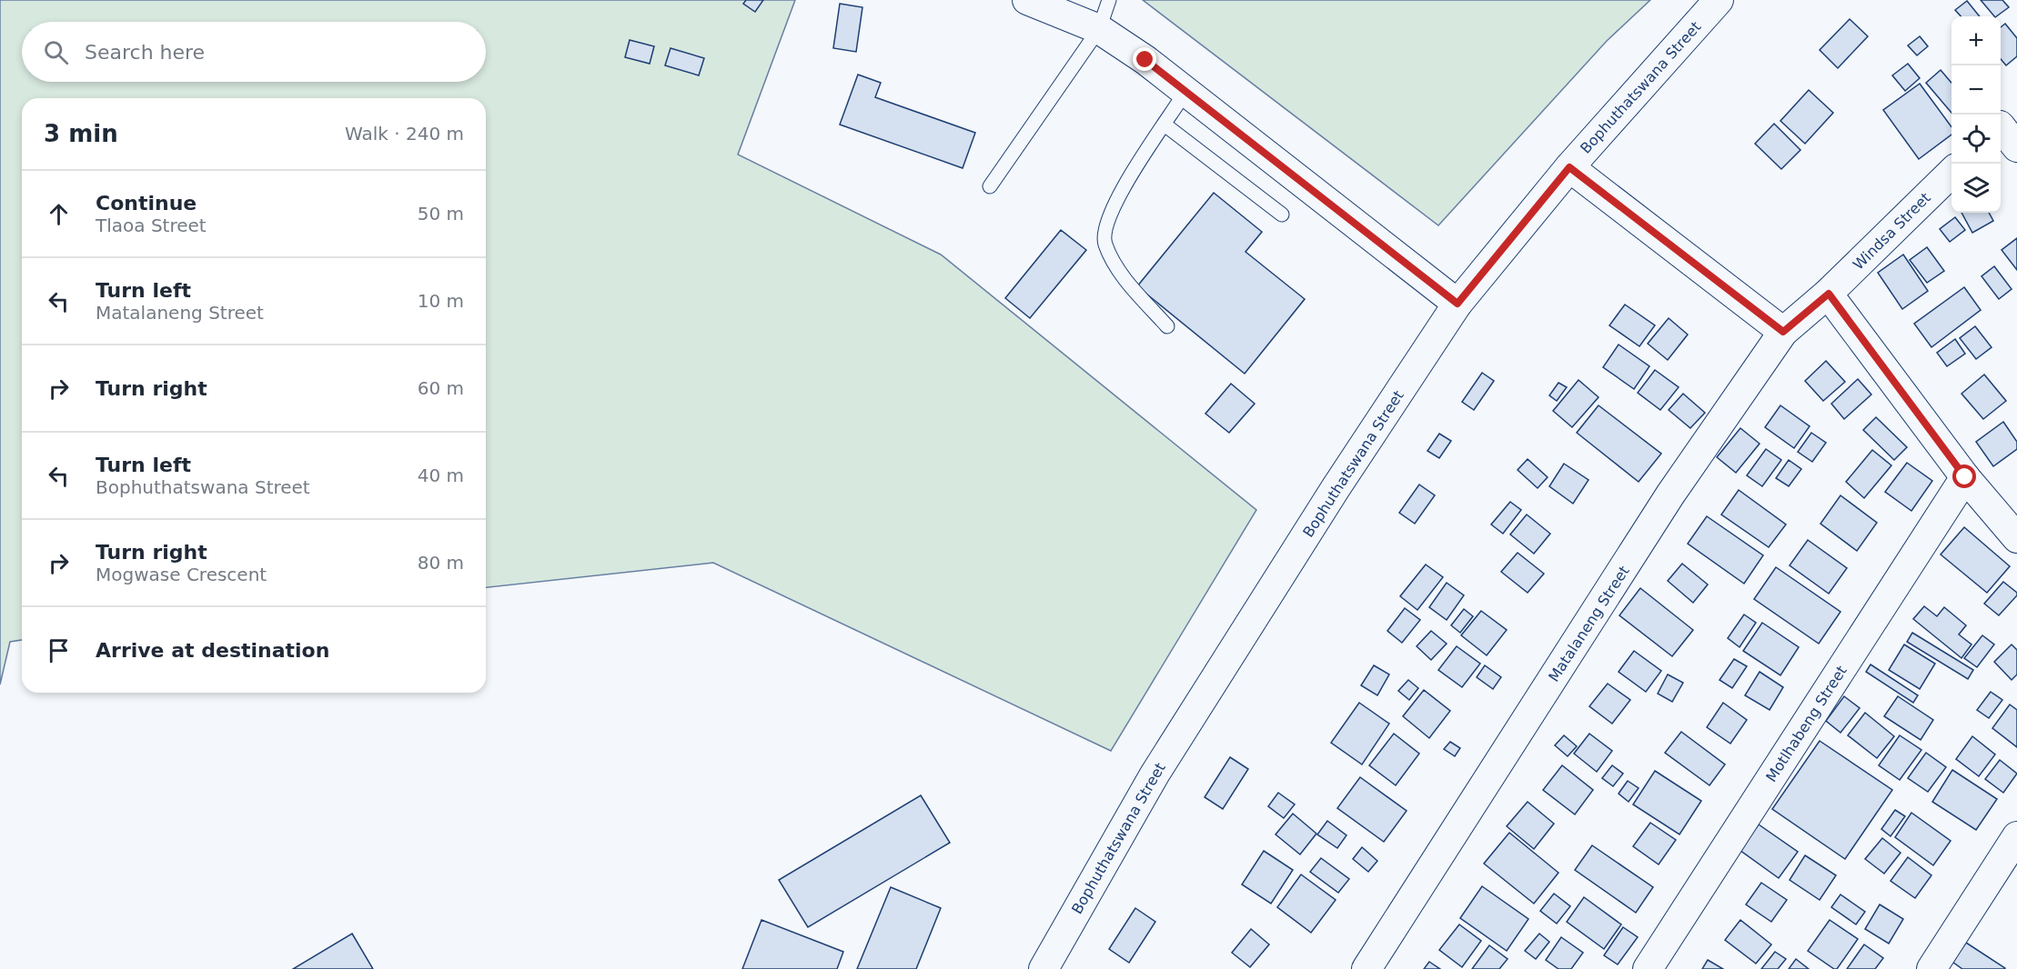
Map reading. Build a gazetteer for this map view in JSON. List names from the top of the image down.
{
  "streets": {
    "street": [
      "Bophuthatswana Street",
      "Windsa Street",
      "Matalaneng Street",
      "Motlhabeng Street"
    ]
  },
  "crossings": [
    ["Windsa Street", "Matalaneng Street"]
  ],
  "page": {
    "map_buttons": ["+", "−"],
    "search": "Search here",
    "heading": ["3 min", "Walk · 240 m"],
    "list": [
      ["Continue", "Tlaoa Street", "50 m"],
      ["Turn left", "Matalaneng Street", "10 m"],
      ["Turn right", "60 m"],
      ["Turn left", "Bophuthatswana Street", "40 m"],
      ["Turn right", "Mogwase Crescent", "80 m"],
      "Arrive at destination"
    ]
  }
}
